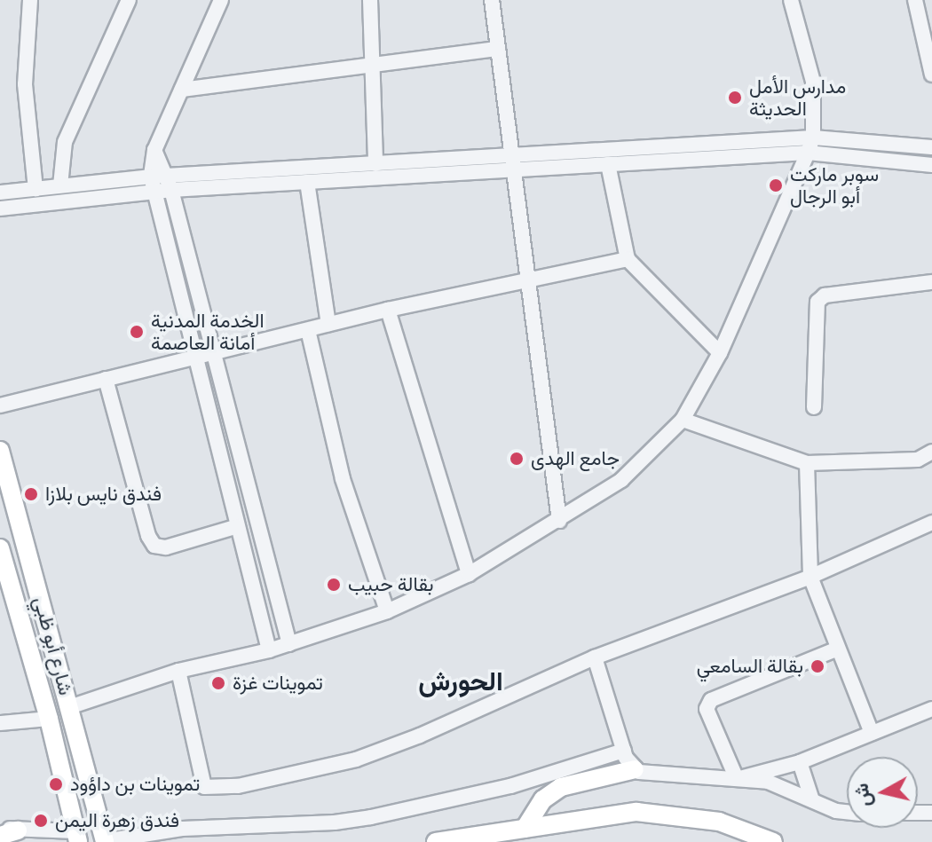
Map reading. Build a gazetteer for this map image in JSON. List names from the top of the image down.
{
  "streets": {
    "main road": ["شارع أبو ظبي"]
  },
  "districts": ["الحورش"],
  "places": [
    "مدارس الأمل الحديثة",
    "سوبر ماركت أبو الرجال",
    "الخدمة المدنية أمانة العاصمة",
    "جامع الهدى",
    "فندق نايس بلازا",
    "بقالة حبيب",
    "بقالة السامعي",
    "تموينات غزة",
    "تموينات بن داؤود",
    "فندق زهرة اليمن"
  ],
  "north": "left"
}
